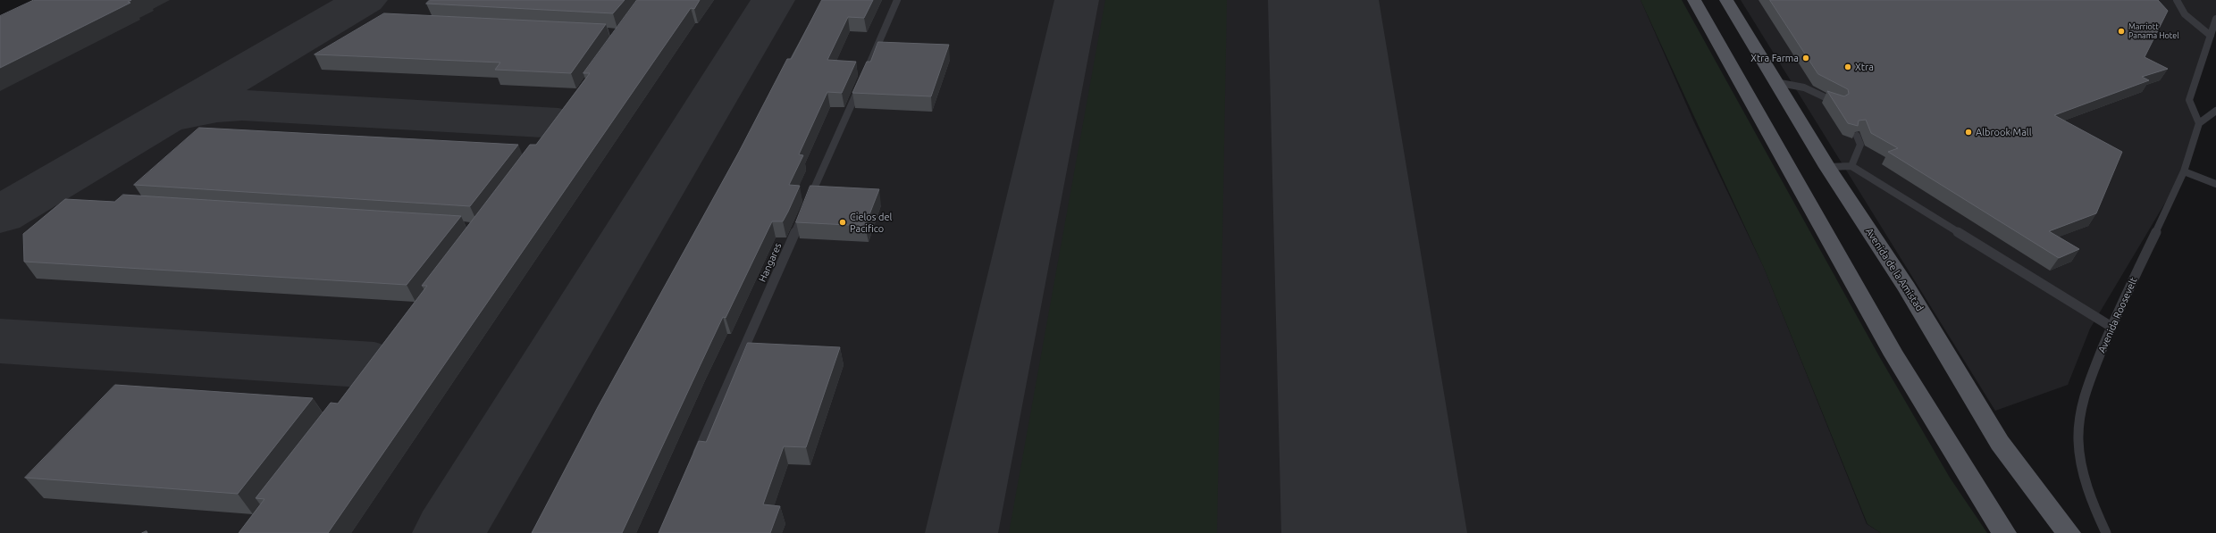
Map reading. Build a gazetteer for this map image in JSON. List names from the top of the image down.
{
  "streets": {
    "main road": ["Avenida de la Amistad"],
    "lane": ["Hangares", "Avenida Roosevelt"]
  },
  "places": [
    "Marriott Panama Hotel",
    "Xtra Farma",
    "Xtra",
    "Albrook Mall",
    "Cielos del Pacifico"
  ]
}
